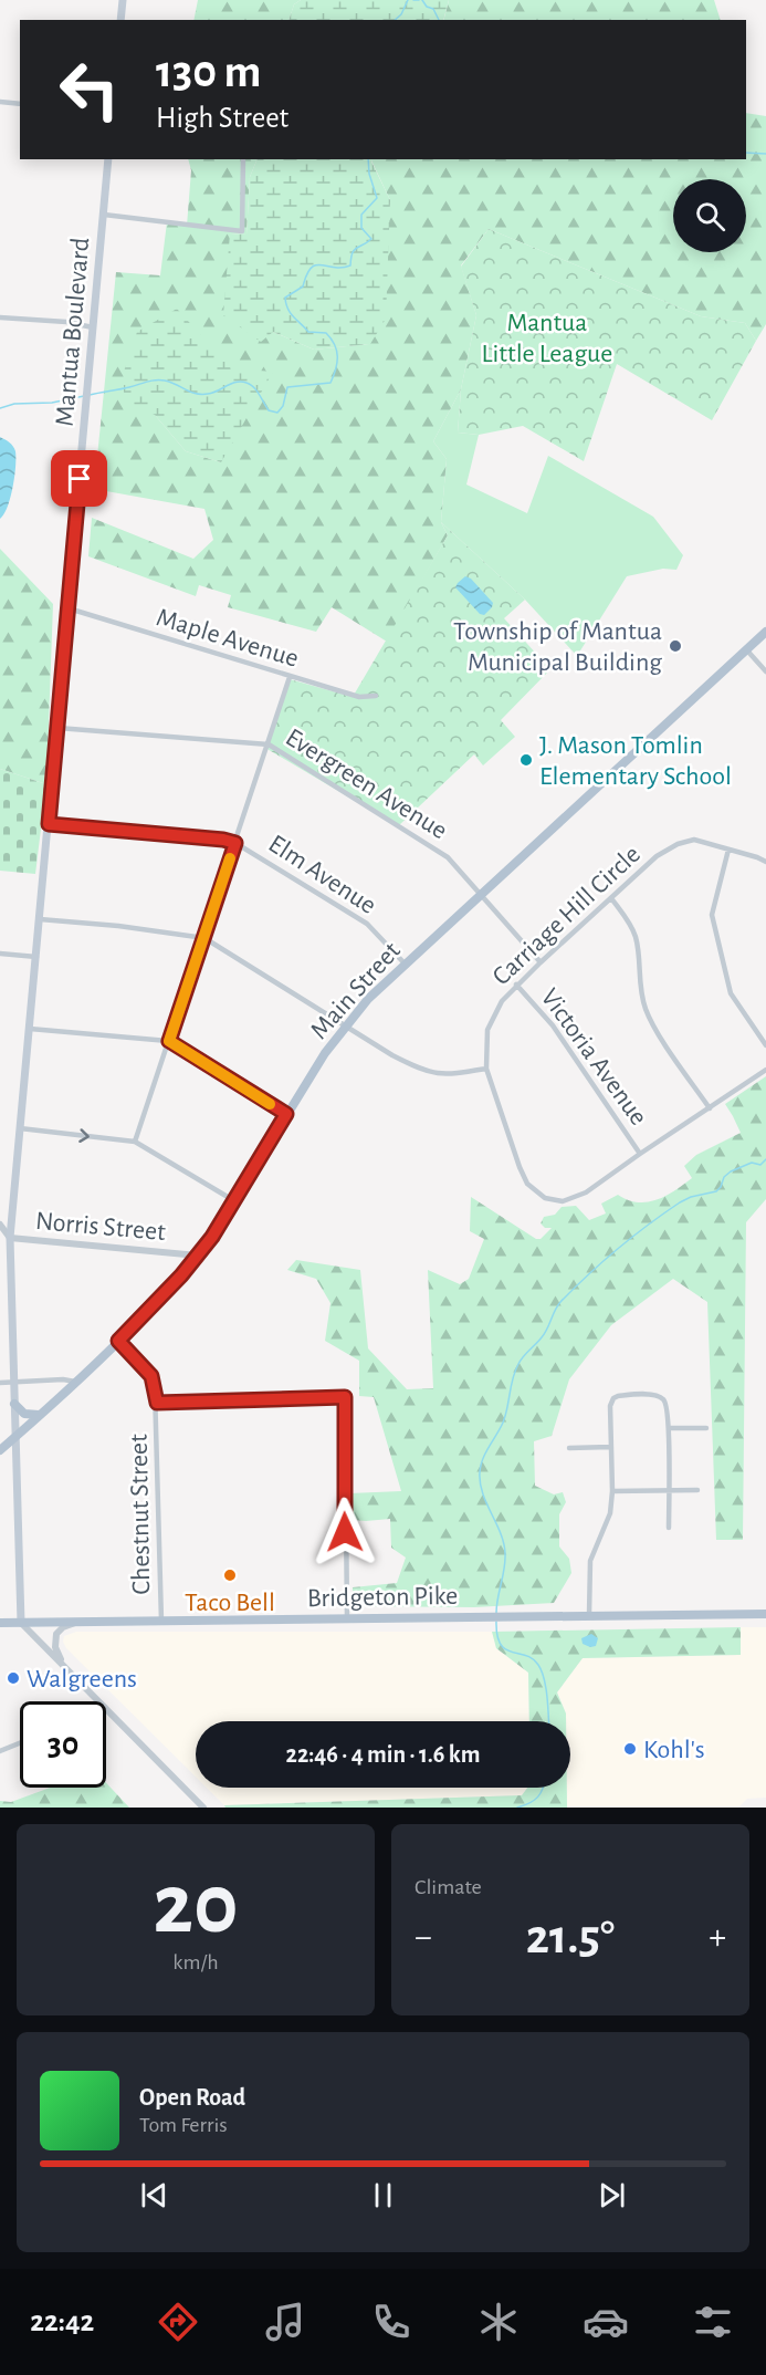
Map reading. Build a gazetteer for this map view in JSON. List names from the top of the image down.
{
  "streets": {
    "main road": ["Mantua Boulevard", "Main Street", "Bridgeton Pike"],
    "street": [
      "Maple Avenue",
      "Evergreen Avenue",
      "Elm Avenue",
      "Carriage Hill Circle",
      "Victoria Avenue",
      "Norris Street",
      "Chestnut Street"
    ]
  },
  "crossings": [
    ["Mantua Boulevard", "Maple Avenue"],
    ["Mantua Boulevard", "Evergreen Avenue"],
    ["Mantua Boulevard", "Elm Avenue"],
    ["Mantua Boulevard", "Main Street"],
    ["Mantua Boulevard", "Norris Street"],
    ["Mantua Boulevard", "Bridgeton Pike"],
    ["Evergreen Avenue", "Carriage Hill Circle"],
    ["Evergreen Avenue", "Main Street"],
    ["Elm Avenue", "Main Street"],
    ["Carriage Hill Circle", "Victoria Avenue"],
    ["Main Street", "Norris Street"],
    ["Main Street", "Chestnut Street"],
    ["Chestnut Street", "Bridgeton Pike"]
  ],
  "parks": ["Mantua Little League"],
  "places": [
    "Township of Mantua Municipal Building",
    "J. Mason Tomlin Elementary School",
    "Taco Bell",
    "Walgreens",
    "Kohl's"
  ],
  "page": {
    "turn": ["130 m", "High Street"],
    "limit": "30",
    "trip": "22:46 · 4 min · 1.6 km",
    "tile": [
      ["20", "km/h"],
      "Climate"
    ],
    "heat": ["−", "21.5°", "+"],
    "song": ["Open Road", "Tom Ferris"],
    "tabs": "22:42"
  }
}
